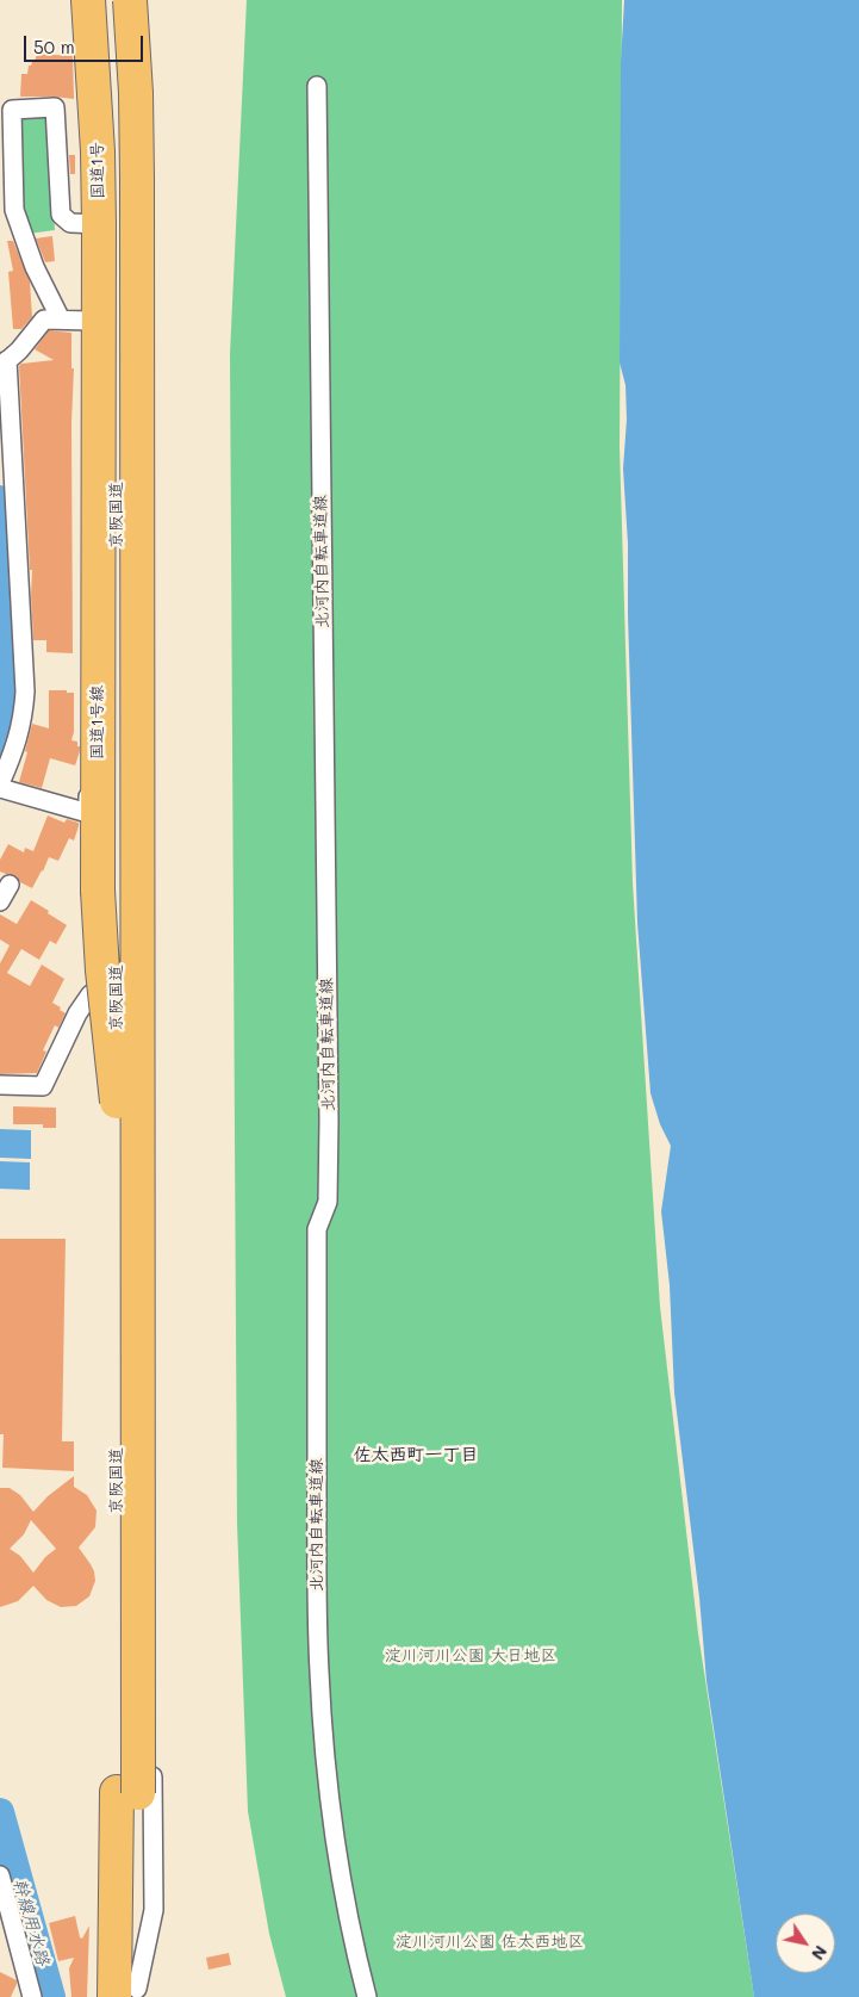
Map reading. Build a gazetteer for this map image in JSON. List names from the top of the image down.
{
  "streets": {
    "highway": ["国道1号", "京阪国道", "国道1号線"],
    "street": ["北河内自転車道線"]
  },
  "crossings": [
    ["国道1号", "国道1号線"],
    ["京阪国道", "国道1号線"]
  ],
  "districts": ["佐太西町一丁目"],
  "water": ["幹線用水路"],
  "parks": ["淀川河川公園 大日地区", "淀川河川公園 佐太西地区"],
  "scale_bar": "50 m",
  "north": "bottom right"
}
